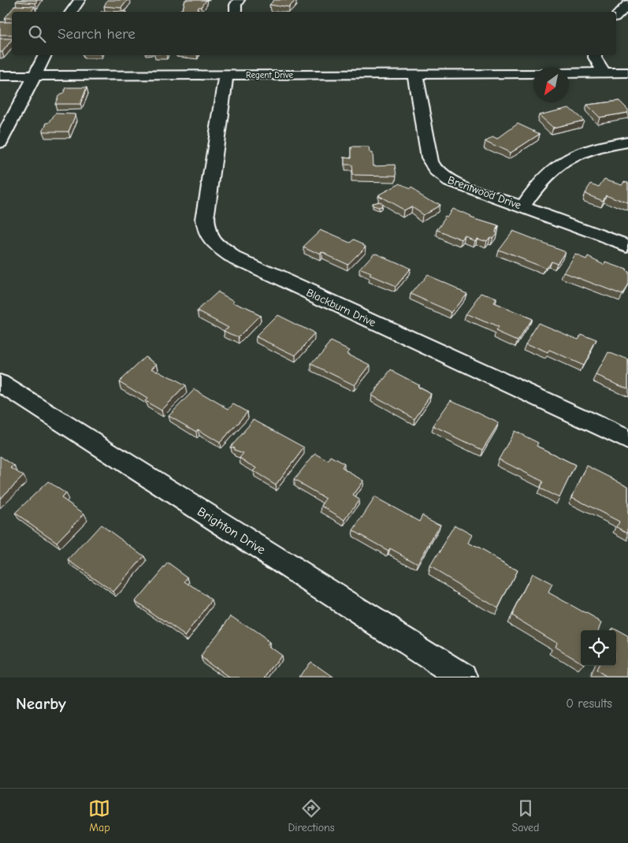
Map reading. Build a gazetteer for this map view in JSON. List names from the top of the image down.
{
  "streets": {
    "street": [
      "Regent Drive",
      "Brentwood Drive",
      "Blackburn Drive",
      "Brighton Drive"
    ]
  },
  "crossings": [
    ["Regent Drive", "Brentwood Drive"],
    ["Regent Drive", "Blackburn Drive"]
  ],
  "north": "bottom left",
  "page": {
    "search": "Search here",
    "heading": ["Nearby", "0 results"],
    "nav": ["Map", "Directions", "Saved"]
  }
}
